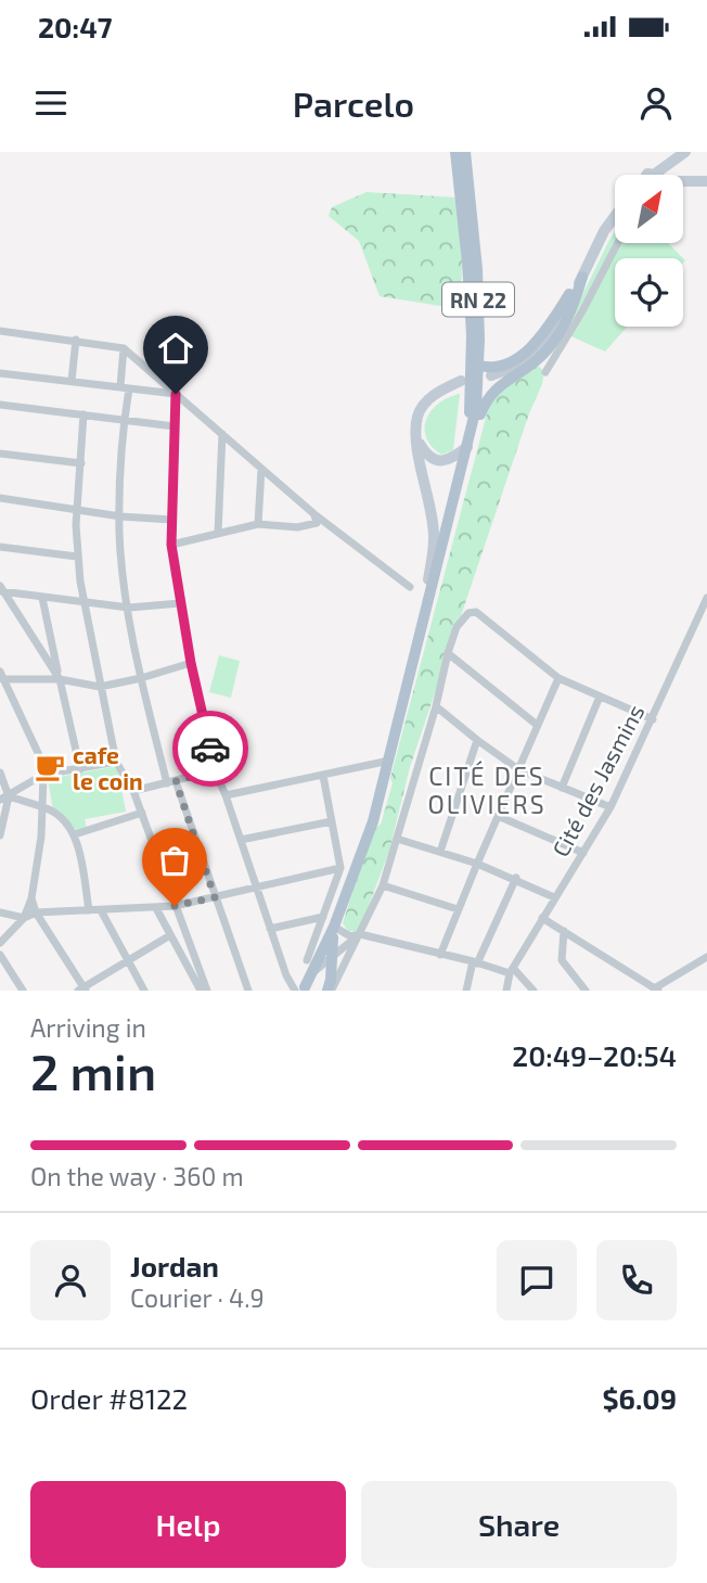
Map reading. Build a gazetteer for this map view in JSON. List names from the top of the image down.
{
  "streets": {
    "main road": ["RN 22"],
    "street": ["Cité des Jasmins"]
  },
  "districts": ["CITÉ DES OLIVIERS"],
  "places": {
    "cafe": ["cafe le coin"]
  },
  "north": "top right",
  "page": {
    "status": "20:47",
    "header": "Parcelo",
    "heading": ["2 min", "Arriving in", "20:49–20:54"],
    "panel": [
      "Jordan",
      "Courier · 4.9",
      "Order #8122",
      "$6.09"
    ],
    "bar": "On the way · 360 m",
    "buttons": ["Help", "Share"]
  }
}
